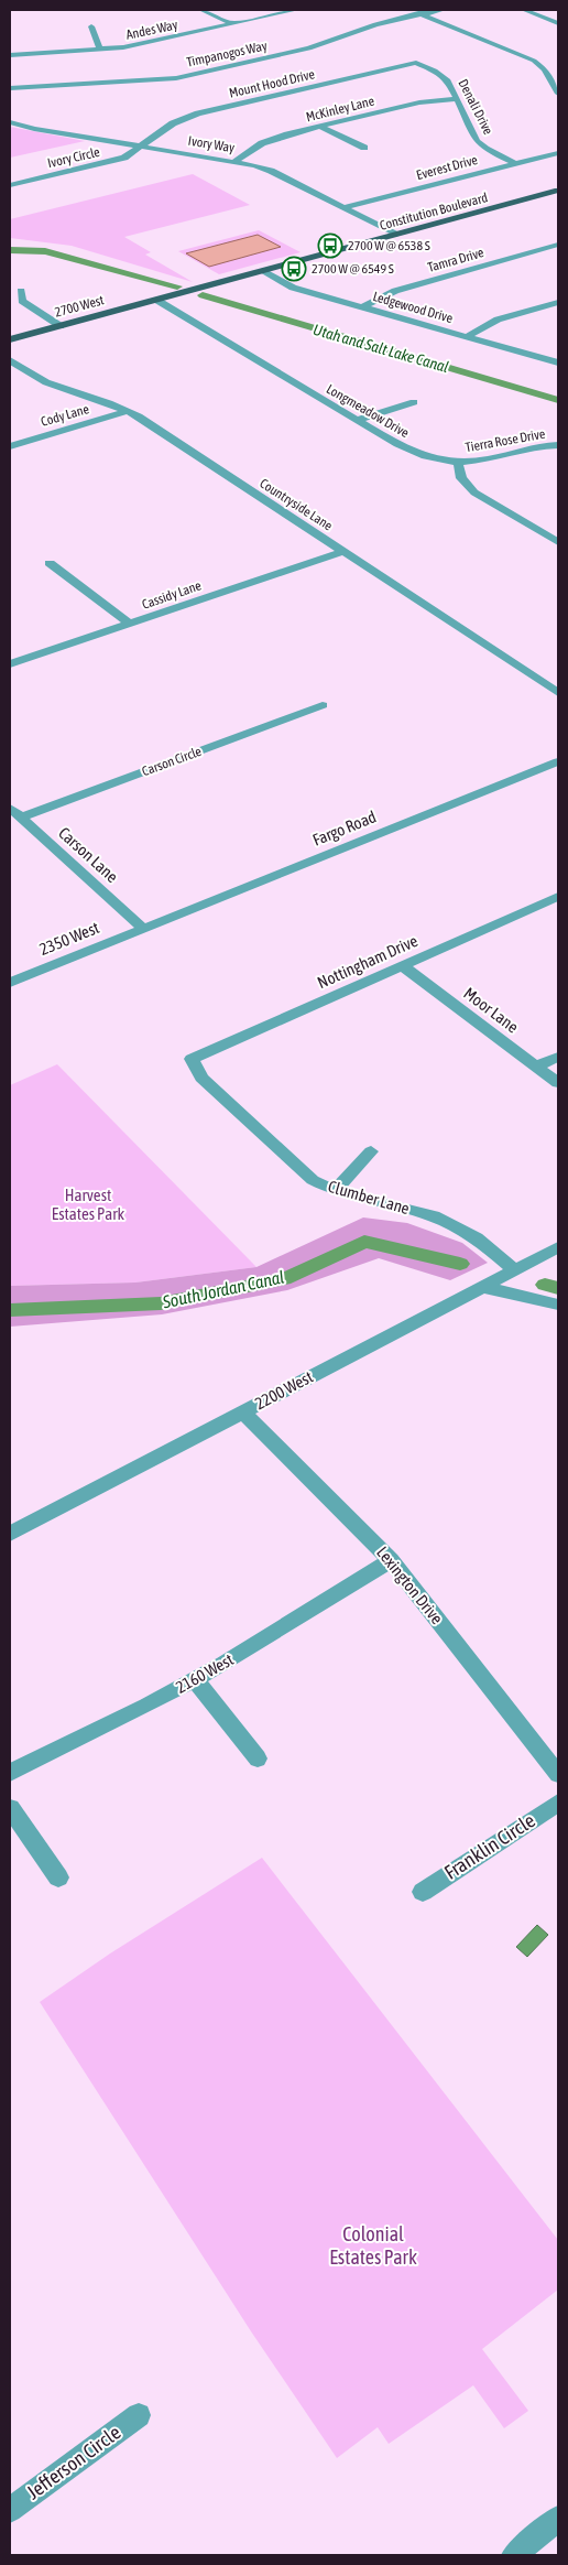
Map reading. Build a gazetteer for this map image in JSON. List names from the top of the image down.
{
  "streets": {
    "main road": ["Constitution Boulevard", "2700 West"],
    "street": [
      "Andes Way",
      "Timpanogos Way",
      "Mount Hood Drive",
      "Denali Drive",
      "McKinley Lane",
      "Ivory Way",
      "Ivory Circle",
      "Everest Drive",
      "Tamra Drive",
      "Ledgewood Drive",
      "Longmeadow Drive",
      "Cody Lane",
      "Tierra Rose Drive",
      "Countryside Lane",
      "Cassidy Lane",
      "Carson Circle",
      "Fargo Road",
      "Carson Lane",
      "2350 West",
      "Nottingham Drive",
      "Moor Lane",
      "Clumber Lane",
      "2200 West",
      "Lexington Drive",
      "2160 West",
      "Franklin Circle",
      "Jefferson Circle"
    ]
  },
  "crossings": [
    ["Mount Hood Drive", "Denali Drive"],
    ["Mount Hood Drive", "Ivory Way"],
    ["Mount Hood Drive", "Ivory Circle"],
    ["Denali Drive", "McKinley Lane"],
    ["Denali Drive", "Everest Drive"],
    ["McKinley Lane", "Ivory Way"],
    ["Ivory Way", "Ivory Circle"],
    ["Ivory Way", "Everest Drive"],
    ["Ivory Way", "Constitution Boulevard"],
    ["Constitution Boulevard", "2700 West"],
    ["Constitution Boulevard", "Ledgewood Drive"],
    ["Constitution Boulevard", "Longmeadow Drive"],
    ["Tamra Drive", "Ledgewood Drive"],
    ["2700 West", "Longmeadow Drive"],
    ["Longmeadow Drive", "Tierra Rose Drive"],
    ["Cody Lane", "Countryside Lane"],
    ["Countryside Lane", "Cassidy Lane"],
    ["Carson Circle", "Carson Lane"],
    ["Fargo Road", "Carson Lane"],
    ["Fargo Road", "2350 West"],
    ["Carson Lane", "2350 West"],
    ["Nottingham Drive", "Moor Lane"],
    ["Nottingham Drive", "Clumber Lane"],
    ["Clumber Lane", "2200 West"],
    ["2200 West", "Lexington Drive"],
    ["Lexington Drive", "2160 West"]
  ],
  "water": ["Utah and Salt Lake Canal", "South Jordan Canal"],
  "parks": ["Harvest Estates Park", "Colonial Estates Park"],
  "places": {
    "bus stop": ["2700 W @ 6538 S", "2700 W @ 6549 S"]
  }
}
